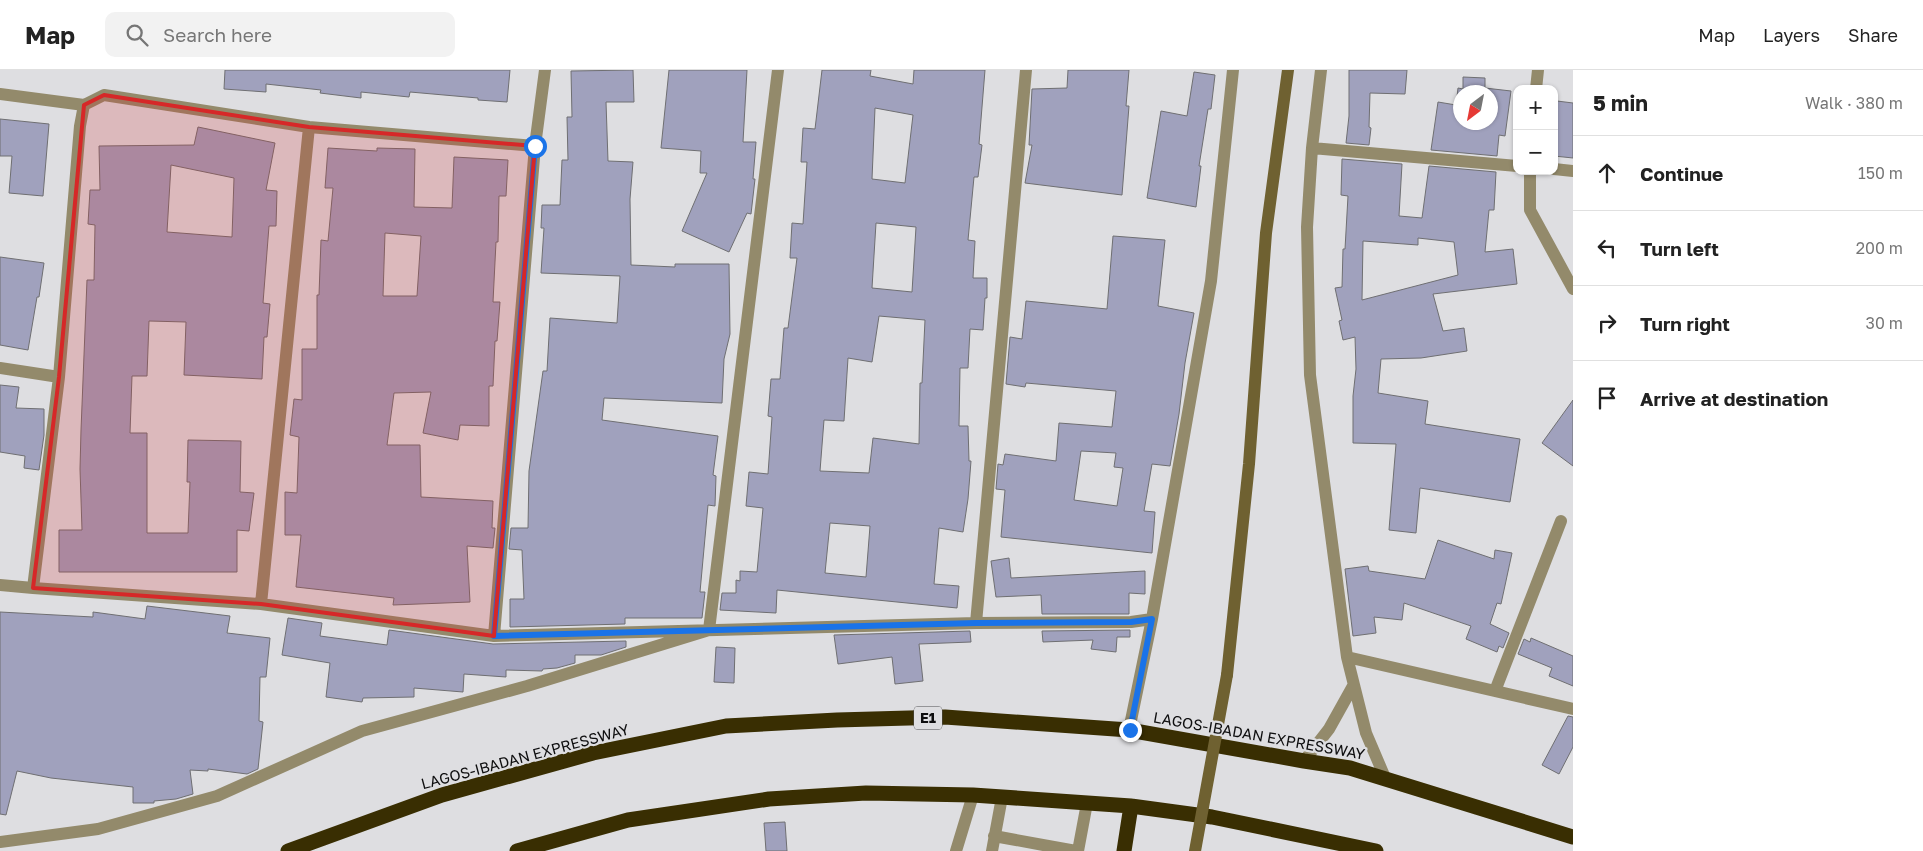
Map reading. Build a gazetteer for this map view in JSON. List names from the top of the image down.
{
  "streets": {
    "highway": ["E1", "LAGOS-IBADAN EXPRESSWAY"]
  },
  "north": "bottom left",
  "page": {
    "header": "Map",
    "search": "Search here",
    "nav": ["Map", "Layers", "Share"],
    "heading": ["5 min", "Walk · 380 m"],
    "map_buttons": ["+", "−"],
    "list": [
      ["Continue", "150 m"],
      ["Turn left", "200 m"],
      ["Turn right", "30 m"],
      "Arrive at destination"
    ]
  }
}
